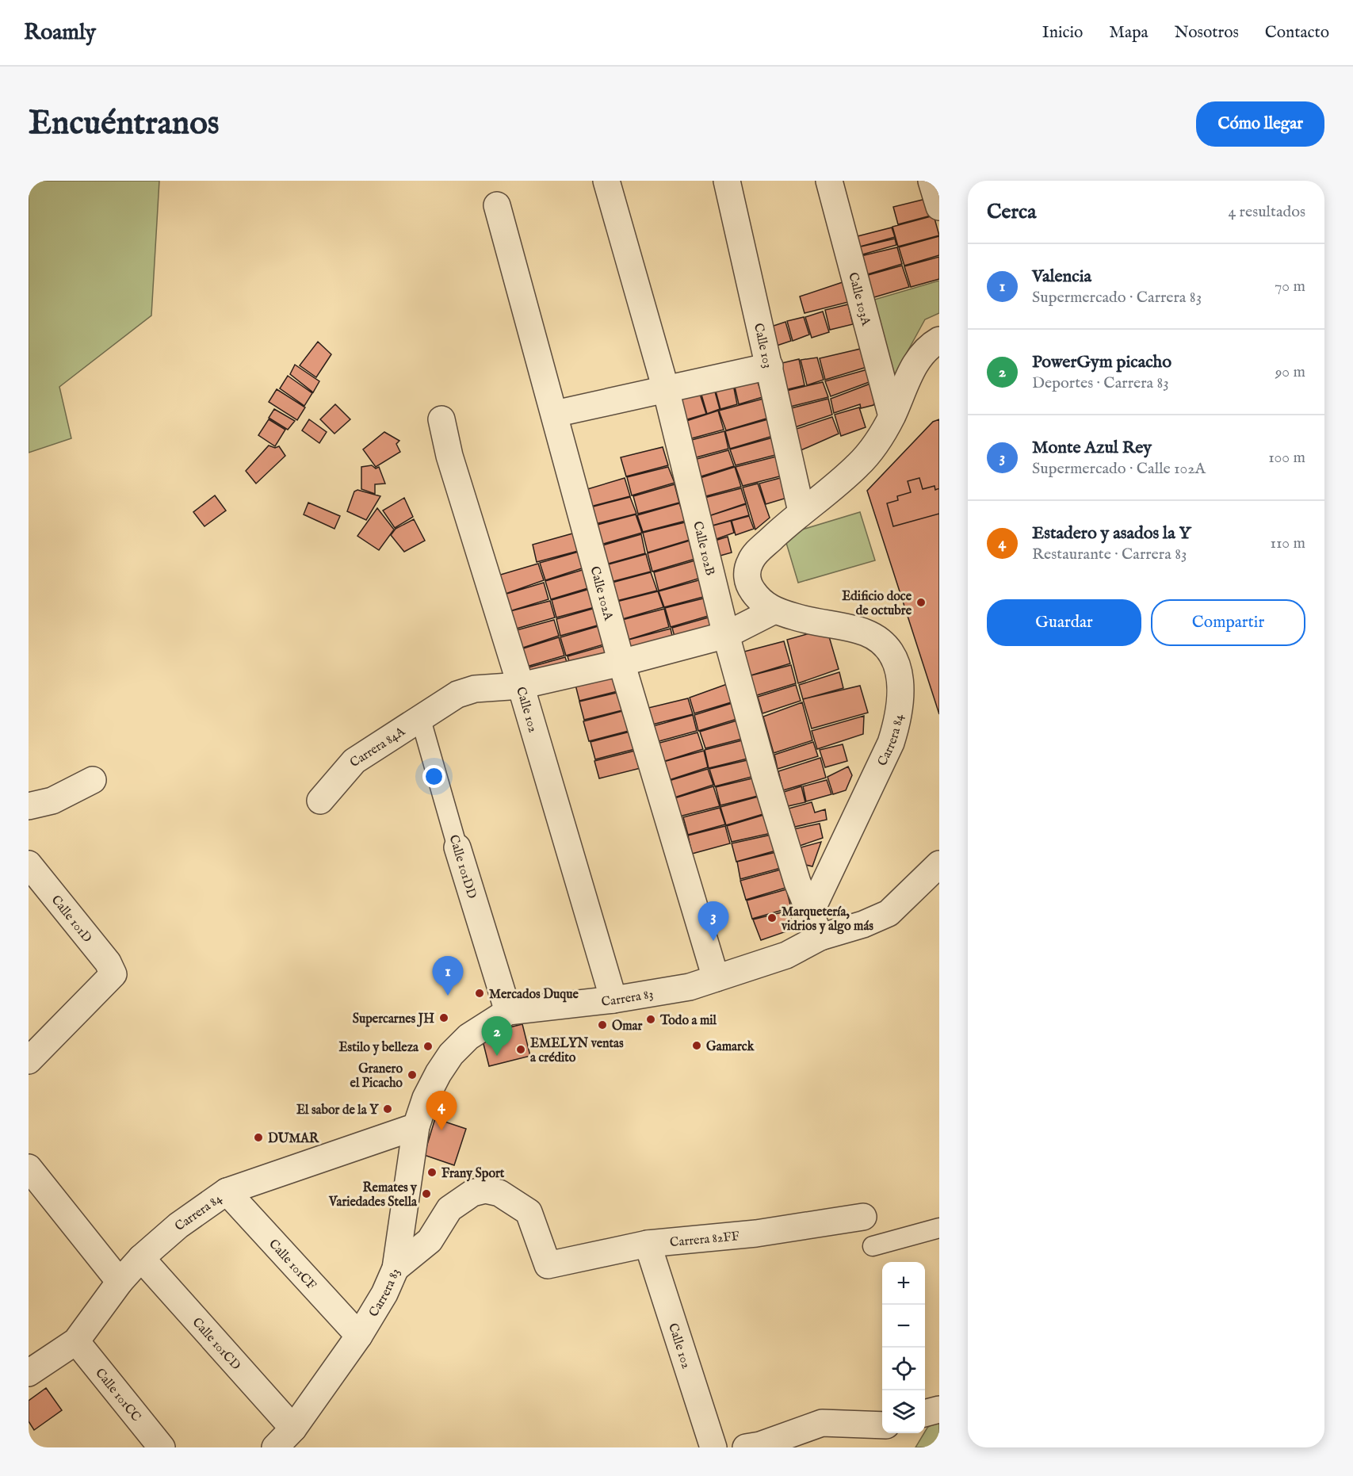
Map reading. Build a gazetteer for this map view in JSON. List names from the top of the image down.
{
  "streets": {
    "street": [
      "Calle 103A",
      "Calle 103",
      "Calle 102B",
      "Calle 102A",
      "Calle 102",
      "Carrera 84",
      "Carrera 84A",
      "Calle 101DD",
      "Calle 101D",
      "Carrera 83",
      "Carrera 82FF",
      "Calle 101CF",
      "Calle 101CD",
      "Calle 101CC"
    ]
  },
  "crossings": [
    ["Calle 103A", "Carrera 84"],
    ["Calle 103", "Carrera 84"],
    ["Calle 102B", "Carrera 84"],
    ["Calle 102A", "Carrera 83"],
    ["Calle 102", "Carrera 84A"],
    ["Calle 102", "Carrera 83"],
    ["Calle 102", "Carrera 82FF"],
    ["Carrera 84", "Carrera 83"],
    ["Carrera 84", "Calle 101CF"],
    ["Carrera 84", "Calle 101CD"],
    ["Carrera 84", "Calle 101CC"],
    ["Carrera 84A", "Calle 101DD"],
    ["Calle 101DD", "Carrera 83"],
    ["Carrera 83", "Carrera 82FF"],
    ["Carrera 83", "Calle 101CF"],
    ["Carrera 83", "Calle 101CD"]
  ],
  "places": [
    "Edificio doce de octubre",
    "Marquetería, vidrios y algo más",
    "Mercados Duque",
    "Supercarnes JH",
    "Todo a mil",
    "Omar",
    "Gamarck",
    "Estilo y belleza",
    "EMELYN ventas a crédito",
    "Granero el Picacho",
    "El sabor de la Y",
    "DUMAR",
    "Frany Sport",
    "Remates y Variedades Stella"
  ],
  "page": {
    "header": "Roamly",
    "nav": [
      "Inicio",
      "Mapa",
      "Nosotros",
      "Contacto"
    ],
    "buttons": [
      "Cómo llegar",
      ["Guardar", "Compartir"]
    ],
    "title": "Encuéntranos",
    "heading": ["Cerca", "4 resultados"],
    "list": [
      {
        "mark": "1",
        "name": "Valencia",
        "note": "Supermercado · Carrera 83",
        "value": "70 m"
      },
      {
        "mark": "2",
        "name": "PowerGym picacho",
        "note": "Deportes · Carrera 83",
        "value": "90 m"
      },
      {
        "mark": "3",
        "name": "Monte Azul Rey",
        "note": "Supermercado · Calle 102A",
        "value": "100 m"
      },
      {
        "mark": "4",
        "name": "Estadero y asados la Y",
        "note": "Restaurante · Carrera 83",
        "value": "110 m"
      }
    ],
    "pins": [
      "3",
      "1",
      "2",
      "4"
    ],
    "map_buttons": ["+", "−"]
  }
}
